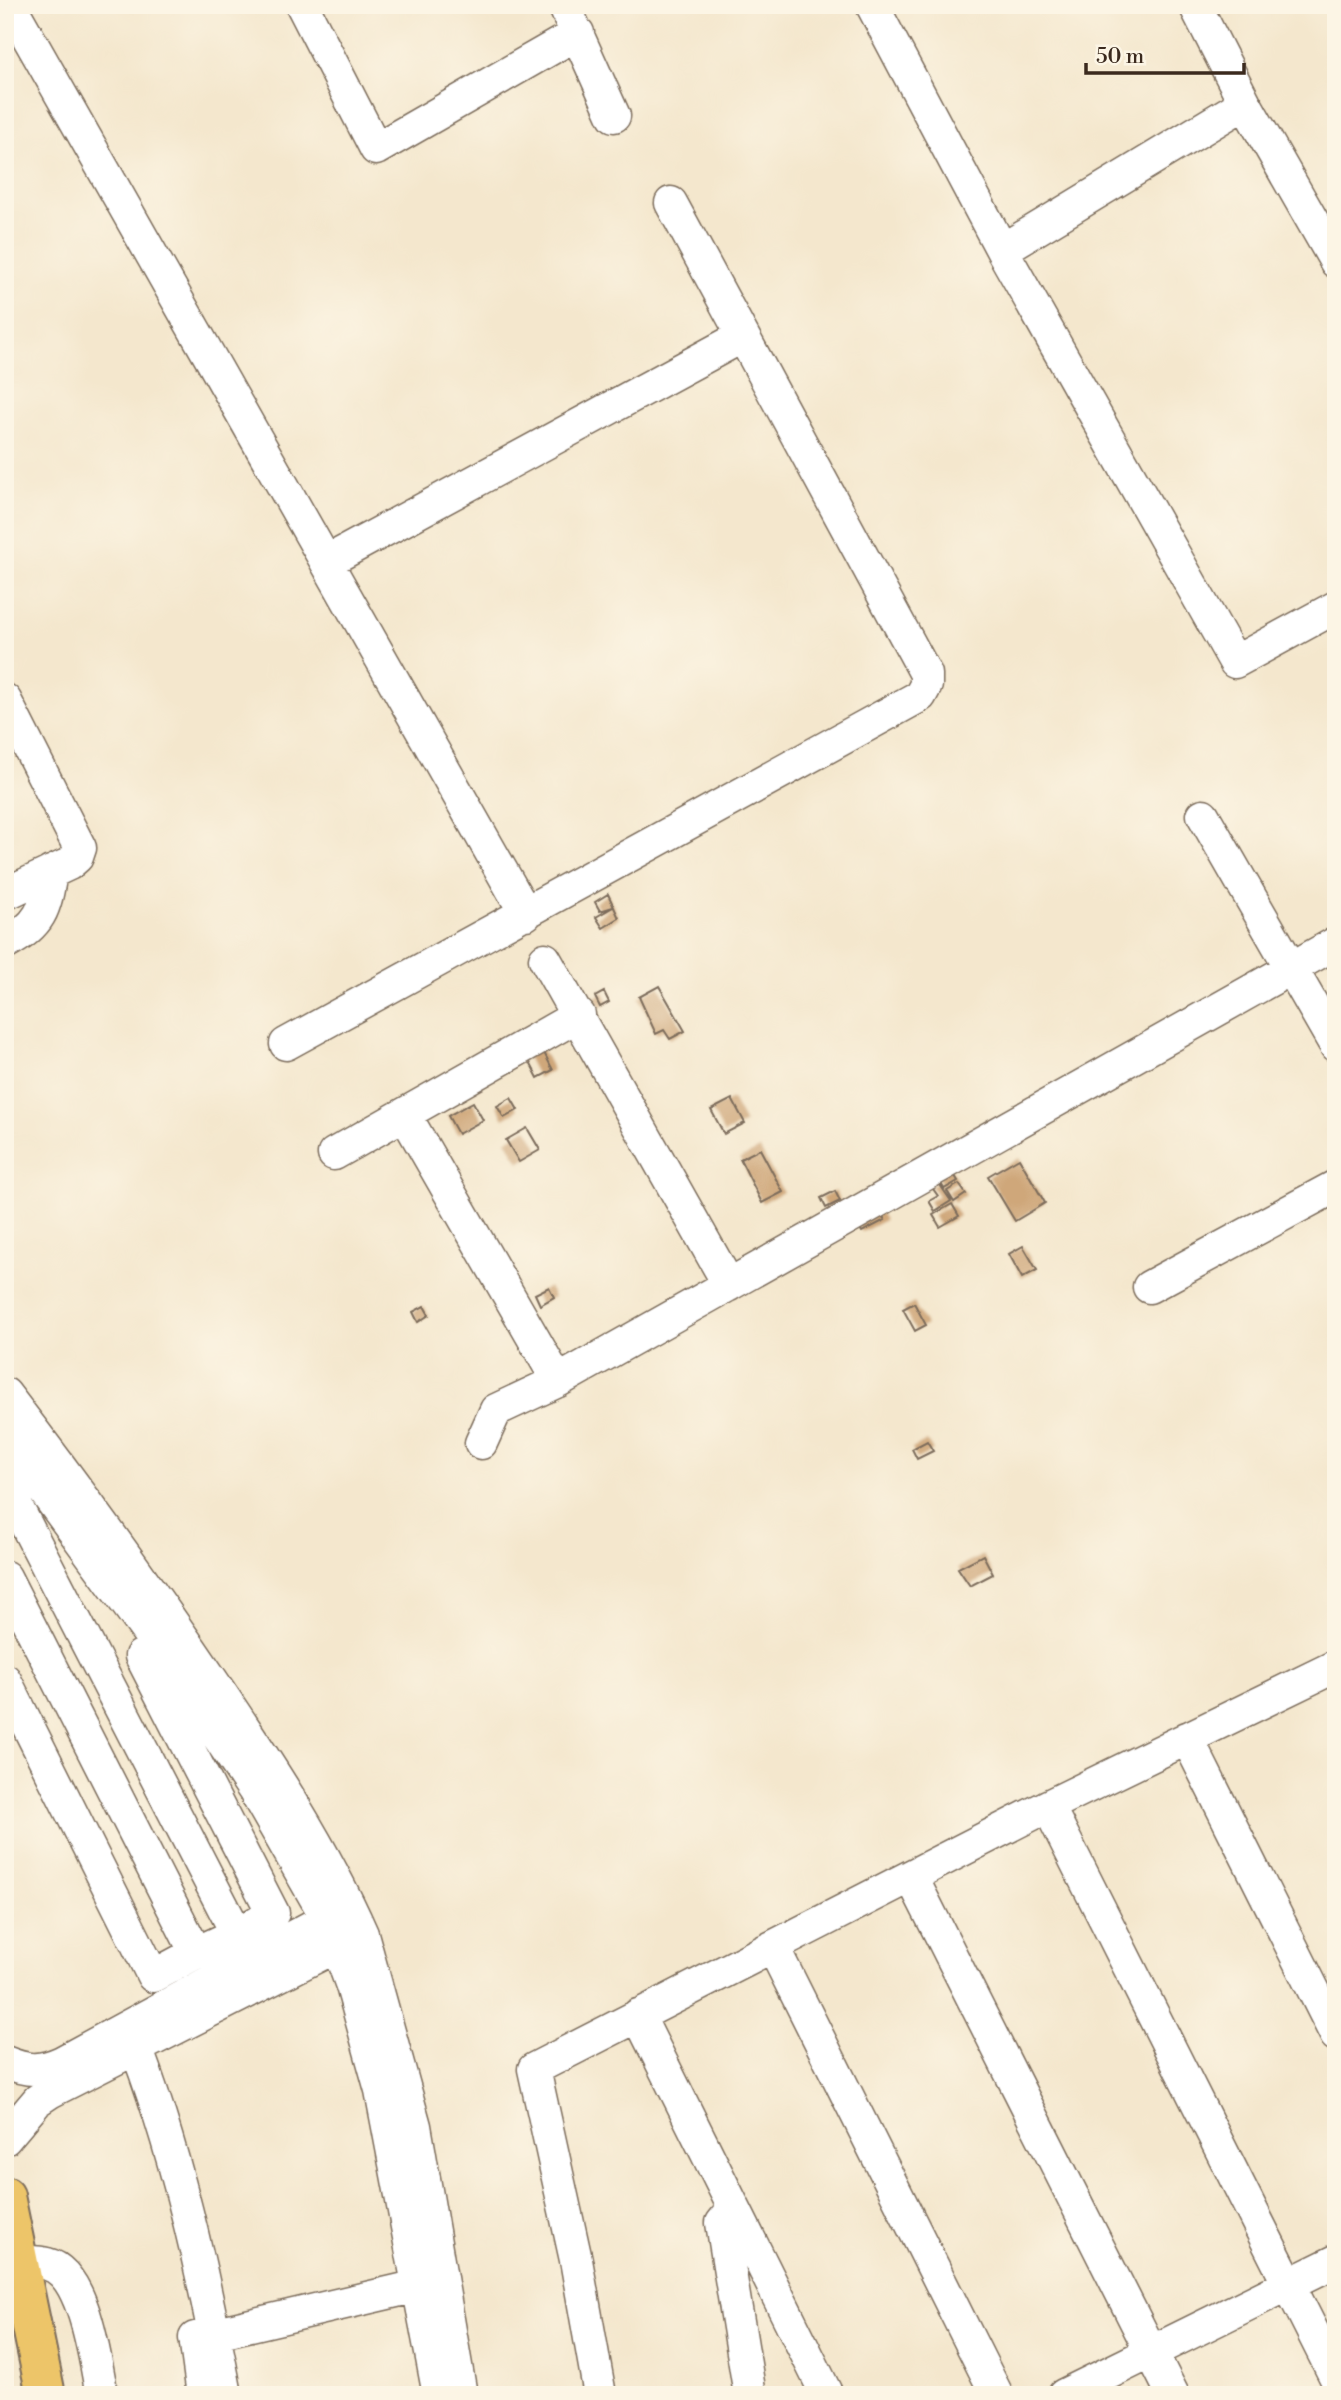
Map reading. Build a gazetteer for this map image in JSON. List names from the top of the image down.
{
  "scale_bar": "50 m"
}
